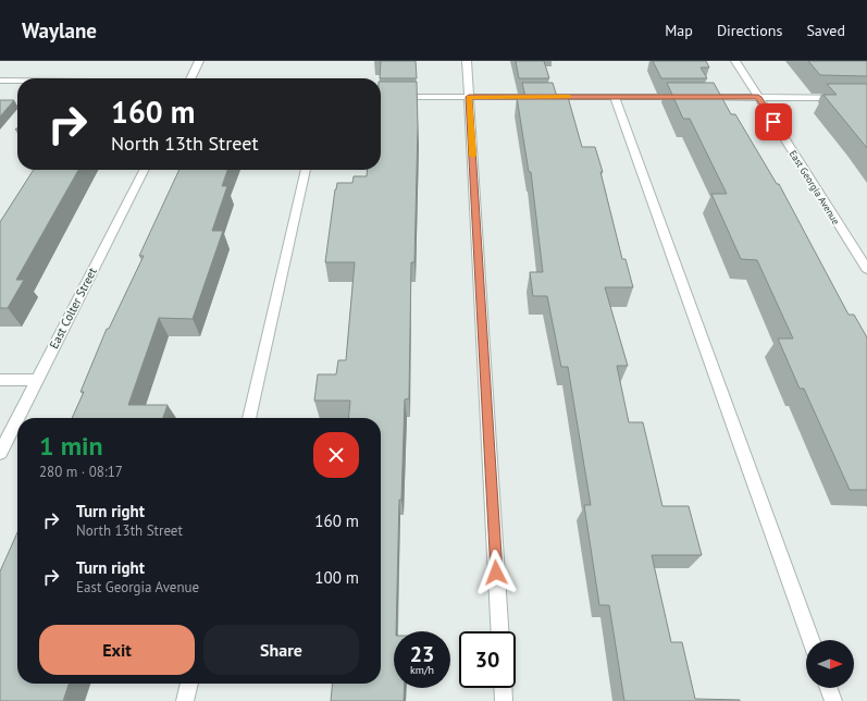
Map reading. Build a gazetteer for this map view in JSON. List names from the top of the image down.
{
  "streets": {
    "street": ["East Georgia Avenue", "East Colter Street"]
  },
  "north": "right",
  "page": {
    "header": "Waylane",
    "nav": ["Map", "Directions", "Saved"],
    "turn": ["160 m", "North 13th Street"],
    "heading": ["1 min", "280 m · 08:17"],
    "list": [
      {
        "name": "Turn right",
        "note": "North 13th Street",
        "value": "160 m"
      },
      {
        "name": "Turn right",
        "note": "East Georgia Avenue",
        "value": "100 m"
      }
    ],
    "buttons": ["Exit", "Share"],
    "speed": "23 km/h",
    "limit": "30"
  }
}
